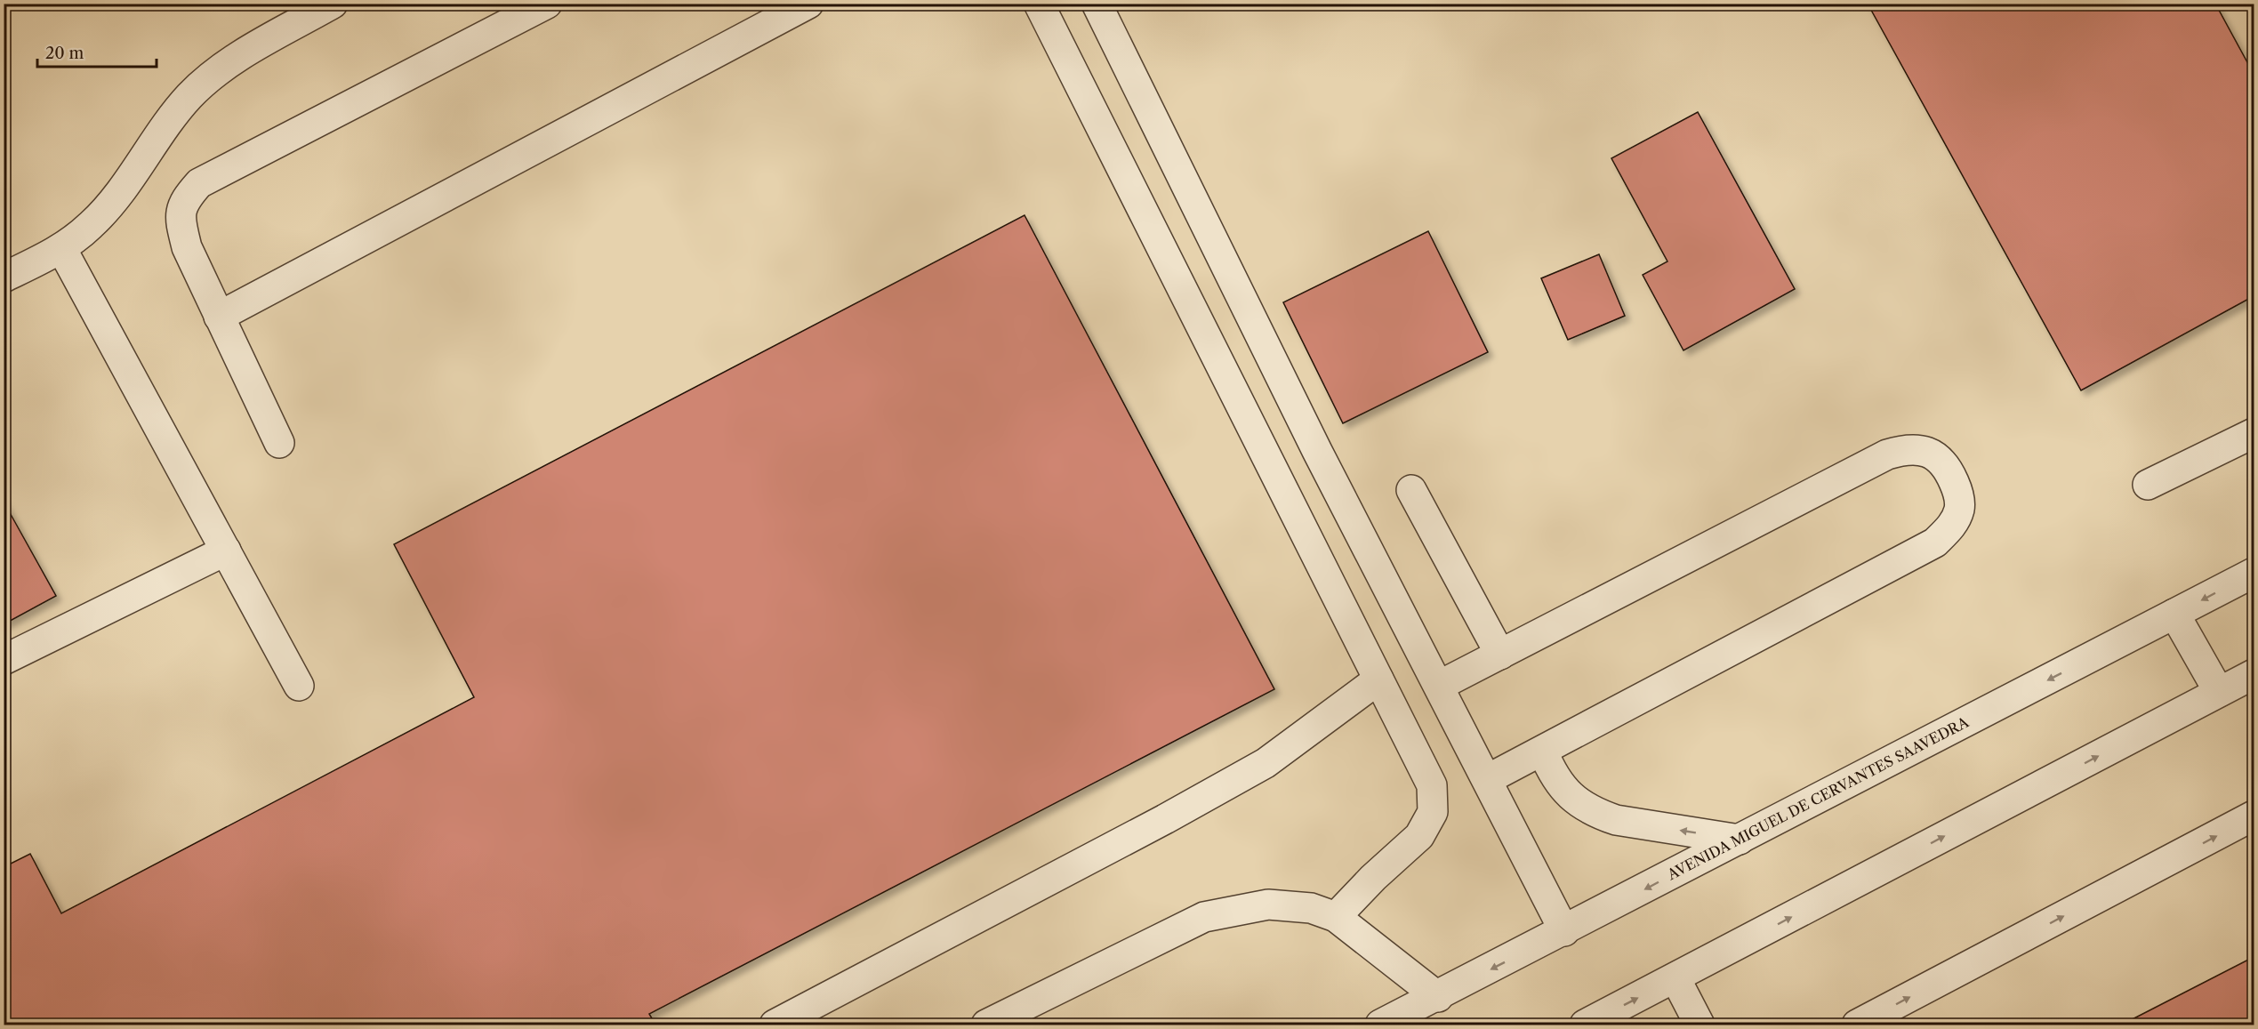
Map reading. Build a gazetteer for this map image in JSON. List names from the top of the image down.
{
  "streets": {
    "street": ["AVENIDA MIGUEL DE CERVANTES SAAVEDRA"]
  },
  "scale_bar": "20 m"
}
